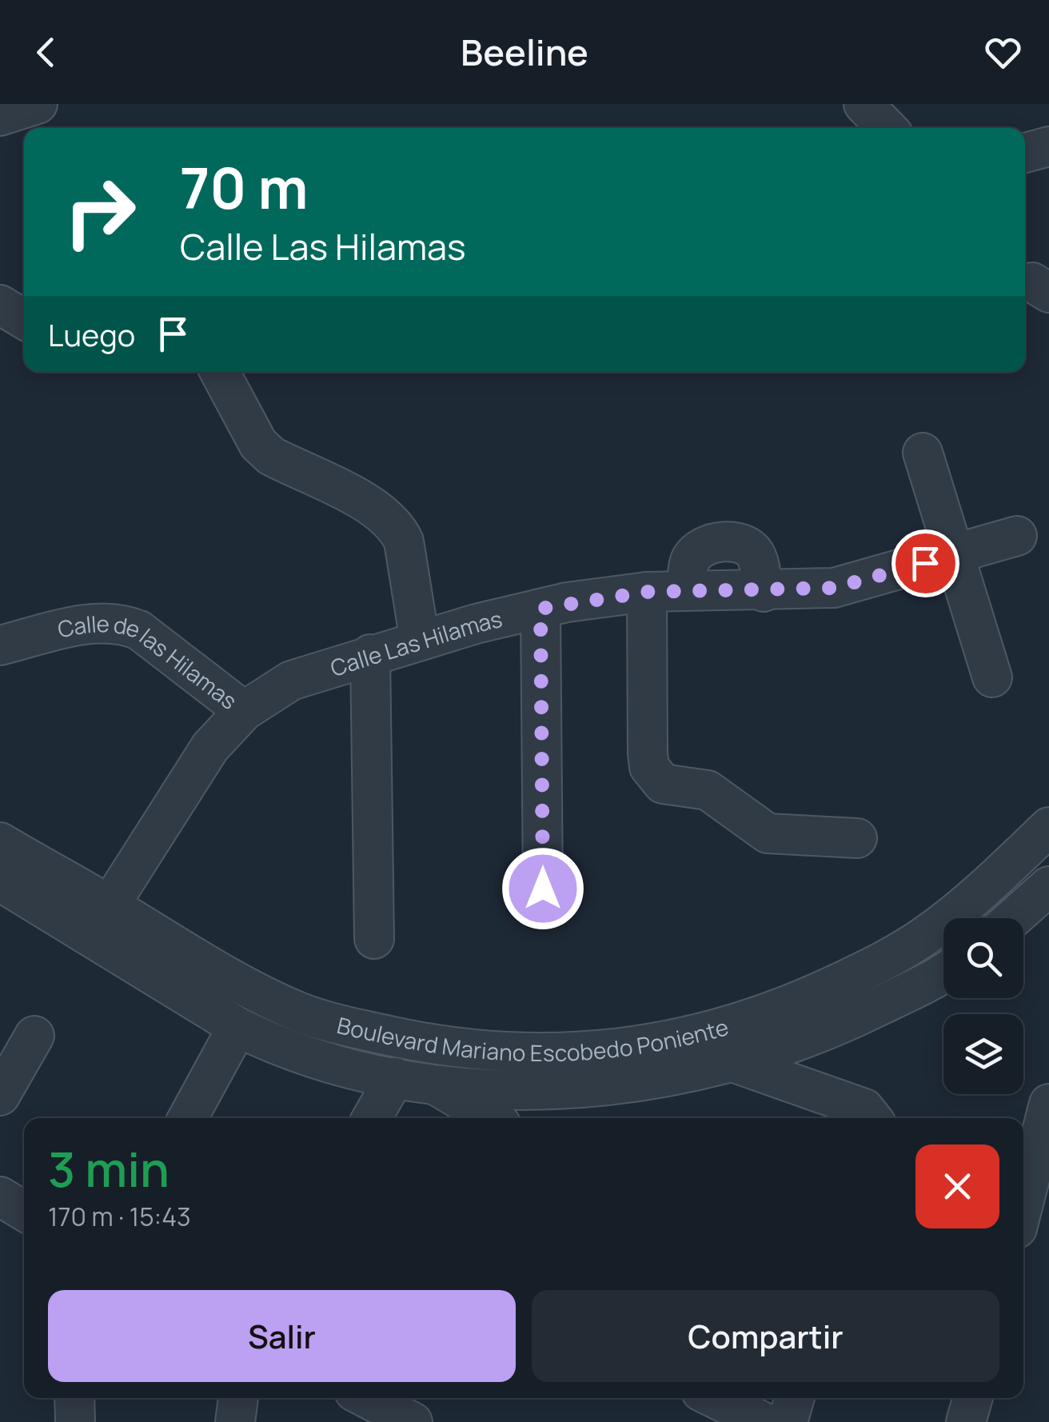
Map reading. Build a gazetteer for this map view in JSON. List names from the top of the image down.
{
  "streets": {
    "street": ["Calle Las Hilamas", "Calle de las Hilamas", "Boulevard Mariano Escobedo Poniente"]
  },
  "crossings": [
    ["Calle Las Hilamas", "Calle de las Hilamas"],
    ["Calle Las Hilamas", "Boulevard Mariano Escobedo Poniente"]
  ],
  "page": {
    "header": "Beeline",
    "turn": ["70 m", "Calle Las Hilamas"],
    "then": "Luego",
    "heading": ["3 min", "170 m · 15:43"],
    "buttons": ["Salir", "Compartir"]
  }
}
